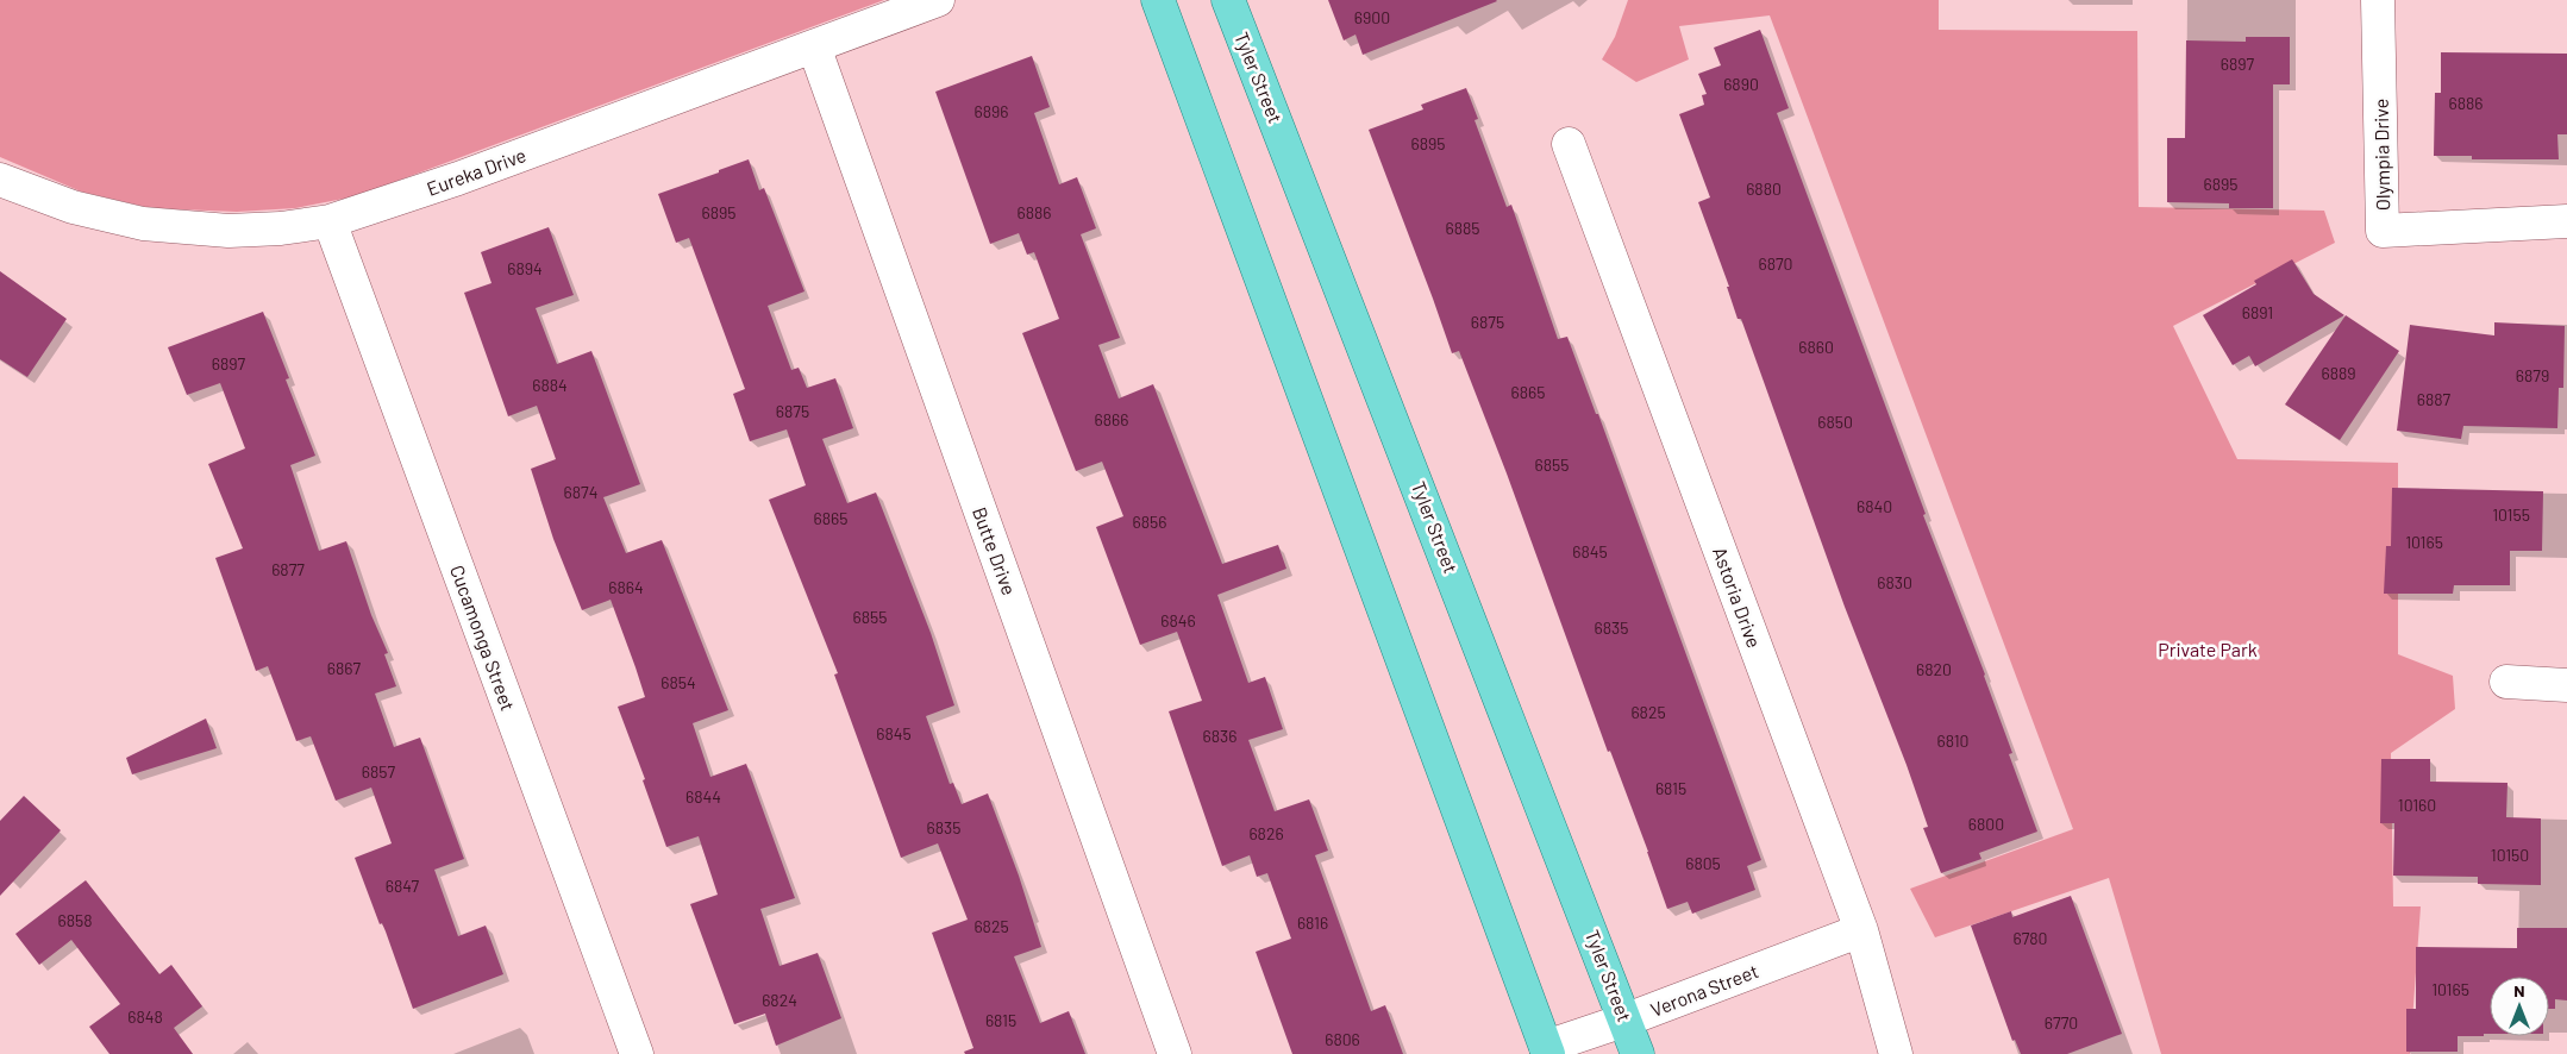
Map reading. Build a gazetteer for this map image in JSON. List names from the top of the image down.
{
  "streets": {
    "main road": ["Tyler Street"],
    "street": [
      "Olympia Drive",
      "Eureka Drive",
      "Butte Drive",
      "Astoria Drive",
      "Cucamonga Street",
      "Verona Street"
    ]
  },
  "crossings": [
    ["Tyler Street", "Verona Street"],
    ["Eureka Drive", "Butte Drive"],
    ["Eureka Drive", "Cucamonga Street"],
    ["Astoria Drive", "Verona Street"]
  ],
  "parks": ["Private Park"],
  "house_numbers": [
    "6900",
    "6897",
    "6890",
    "6886",
    "6896",
    "6895",
    "6895",
    "6880",
    "6895",
    "6886",
    "6885",
    "6870",
    "6894",
    "6891",
    "6875",
    "6860",
    "6897",
    "6889",
    "6879",
    "6884",
    "6865",
    "6887",
    "6875",
    "6866",
    "6850",
    "6855",
    "6874",
    "6840",
    "10155",
    "6865",
    "6856",
    "10165",
    "6845",
    "6877",
    "6830",
    "6864",
    "6855",
    "6846",
    "6835",
    "6867",
    "6820",
    "6854",
    "6825",
    "6845",
    "6836",
    "6810",
    "6857",
    "6815",
    "6844",
    "10160",
    "6800",
    "6835",
    "6826",
    "10150",
    "6805",
    "6847",
    "6858",
    "6816",
    "6825",
    "6780",
    "10165",
    "6824",
    "6848",
    "6815",
    "6770",
    "6806"
  ],
  "north": "top"
}
